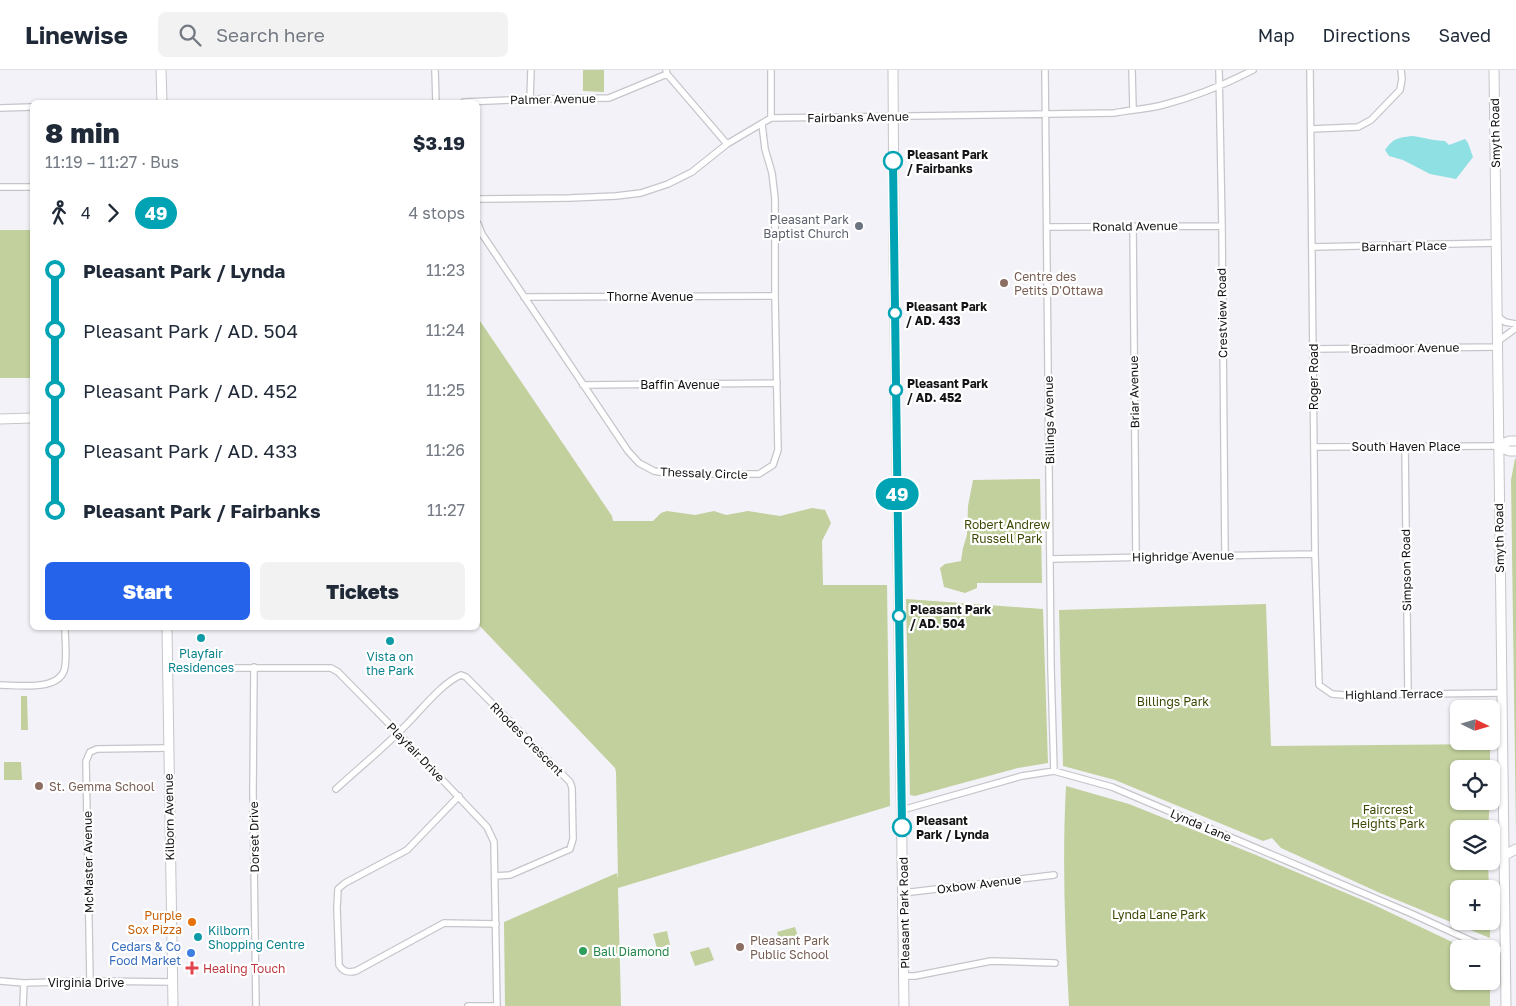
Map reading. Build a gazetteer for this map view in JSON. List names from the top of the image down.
{
  "streets": {
    "street": [
      "Palmer Avenue",
      "Fairbanks Avenue",
      "Smyth Road",
      "Ronald Avenue",
      "Barnhart Place",
      "Thorne Avenue",
      "Crestview Road",
      "Broadmoor Avenue",
      "Roger Road",
      "Baffin Avenue",
      "Briar Avenue",
      "Billings Avenue",
      "South Haven Place",
      "Thessaly Circle",
      "Highridge Avenue",
      "Simpson Road",
      "Highland Terrace",
      "Rhodes Crescent",
      "Playfair Drive",
      "Kilborn Avenue",
      "Lynda Lane",
      "Dorset Drive",
      "McMaster Avenue",
      "Oxbow Avenue",
      "Pleasant Park Road",
      "Virginia Drive"
    ]
  },
  "crossings": [
    ["Fairbanks Avenue", "Crestview Road"],
    ["Fairbanks Avenue", "Billings Avenue"],
    ["Fairbanks Avenue", "Pleasant Park Road"],
    ["Smyth Road", "Barnhart Place"],
    ["Smyth Road", "Broadmoor Avenue"],
    ["Smyth Road", "South Haven Place"],
    ["Smyth Road", "Highland Terrace"],
    ["Smyth Road", "Lynda Lane"],
    ["Ronald Avenue", "Crestview Road"],
    ["Ronald Avenue", "Briar Avenue"],
    ["Ronald Avenue", "Billings Avenue"],
    ["Barnhart Place", "Roger Road"],
    ["Thorne Avenue", "Thessaly Circle"],
    ["Crestview Road", "Highridge Avenue"],
    ["Broadmoor Avenue", "Roger Road"],
    ["Roger Road", "South Haven Place"],
    ["Roger Road", "Highridge Avenue"],
    ["Roger Road", "Highland Terrace"],
    ["Baffin Avenue", "Thessaly Circle"],
    ["Briar Avenue", "Highridge Avenue"],
    ["Billings Avenue", "Highridge Avenue"],
    ["Billings Avenue", "Lynda Lane"],
    ["South Haven Place", "Simpson Road"],
    ["Simpson Road", "Highland Terrace"],
    ["Rhodes Crescent", "Playfair Drive"],
    ["Playfair Drive", "Kilborn Avenue"],
    ["Playfair Drive", "Dorset Drive"],
    ["Kilborn Avenue", "McMaster Avenue"],
    ["Kilborn Avenue", "Virginia Drive"],
    ["Lynda Lane", "Pleasant Park Road"],
    ["McMaster Avenue", "Virginia Drive"],
    ["Oxbow Avenue", "Pleasant Park Road"]
  ],
  "parks": [
    "Robert Andrew Russell Park",
    "Billings Park",
    "Faircrest Heights Park",
    "Lynda Lane Park"
  ],
  "places": {
    "other": [
      "Pleasant Park / Fairbanks",
      "Pleasant Park Baptist Church",
      "Centre des Petits D'Ottawa",
      "Pleasant Park / AD. 433",
      "Pleasant Park / AD. 452",
      "Pleasant Park / AD. 504",
      "Playfair Residences",
      "Vista on the Park",
      "St. Gemma School",
      "Pleasant Park / Lynda",
      "Purple Sox Pizza",
      "Kilborn Shopping Centre",
      "Pleasant Park Public School",
      "Ball Diamond",
      "Cedars & Co Food Market"
    ],
    "health": ["Healing Touch"]
  },
  "lines": ["bus line 49"],
  "north": "right",
  "page": {
    "header": "Linewise",
    "search": "Search here",
    "nav": ["Map", "Directions", "Saved"],
    "on_map": "49",
    "heading": ["8 min", "11:19 – 11:27 · Bus", "$3.19"],
    "legs": ["4", "49", "4 stops"],
    "list": [
      {
        "name": "Pleasant Park / Lynda",
        "value": "11:23"
      },
      {
        "name": "Pleasant Park / AD. 504",
        "value": "11:24"
      },
      {
        "name": "Pleasant Park / AD. 452",
        "value": "11:25"
      },
      {
        "name": "Pleasant Park / AD. 433",
        "value": "11:26"
      },
      {
        "name": "Pleasant Park / Fairbanks",
        "value": "11:27"
      }
    ],
    "buttons": ["Start", "Tickets"],
    "map_buttons": ["+", "−"]
  }
}
